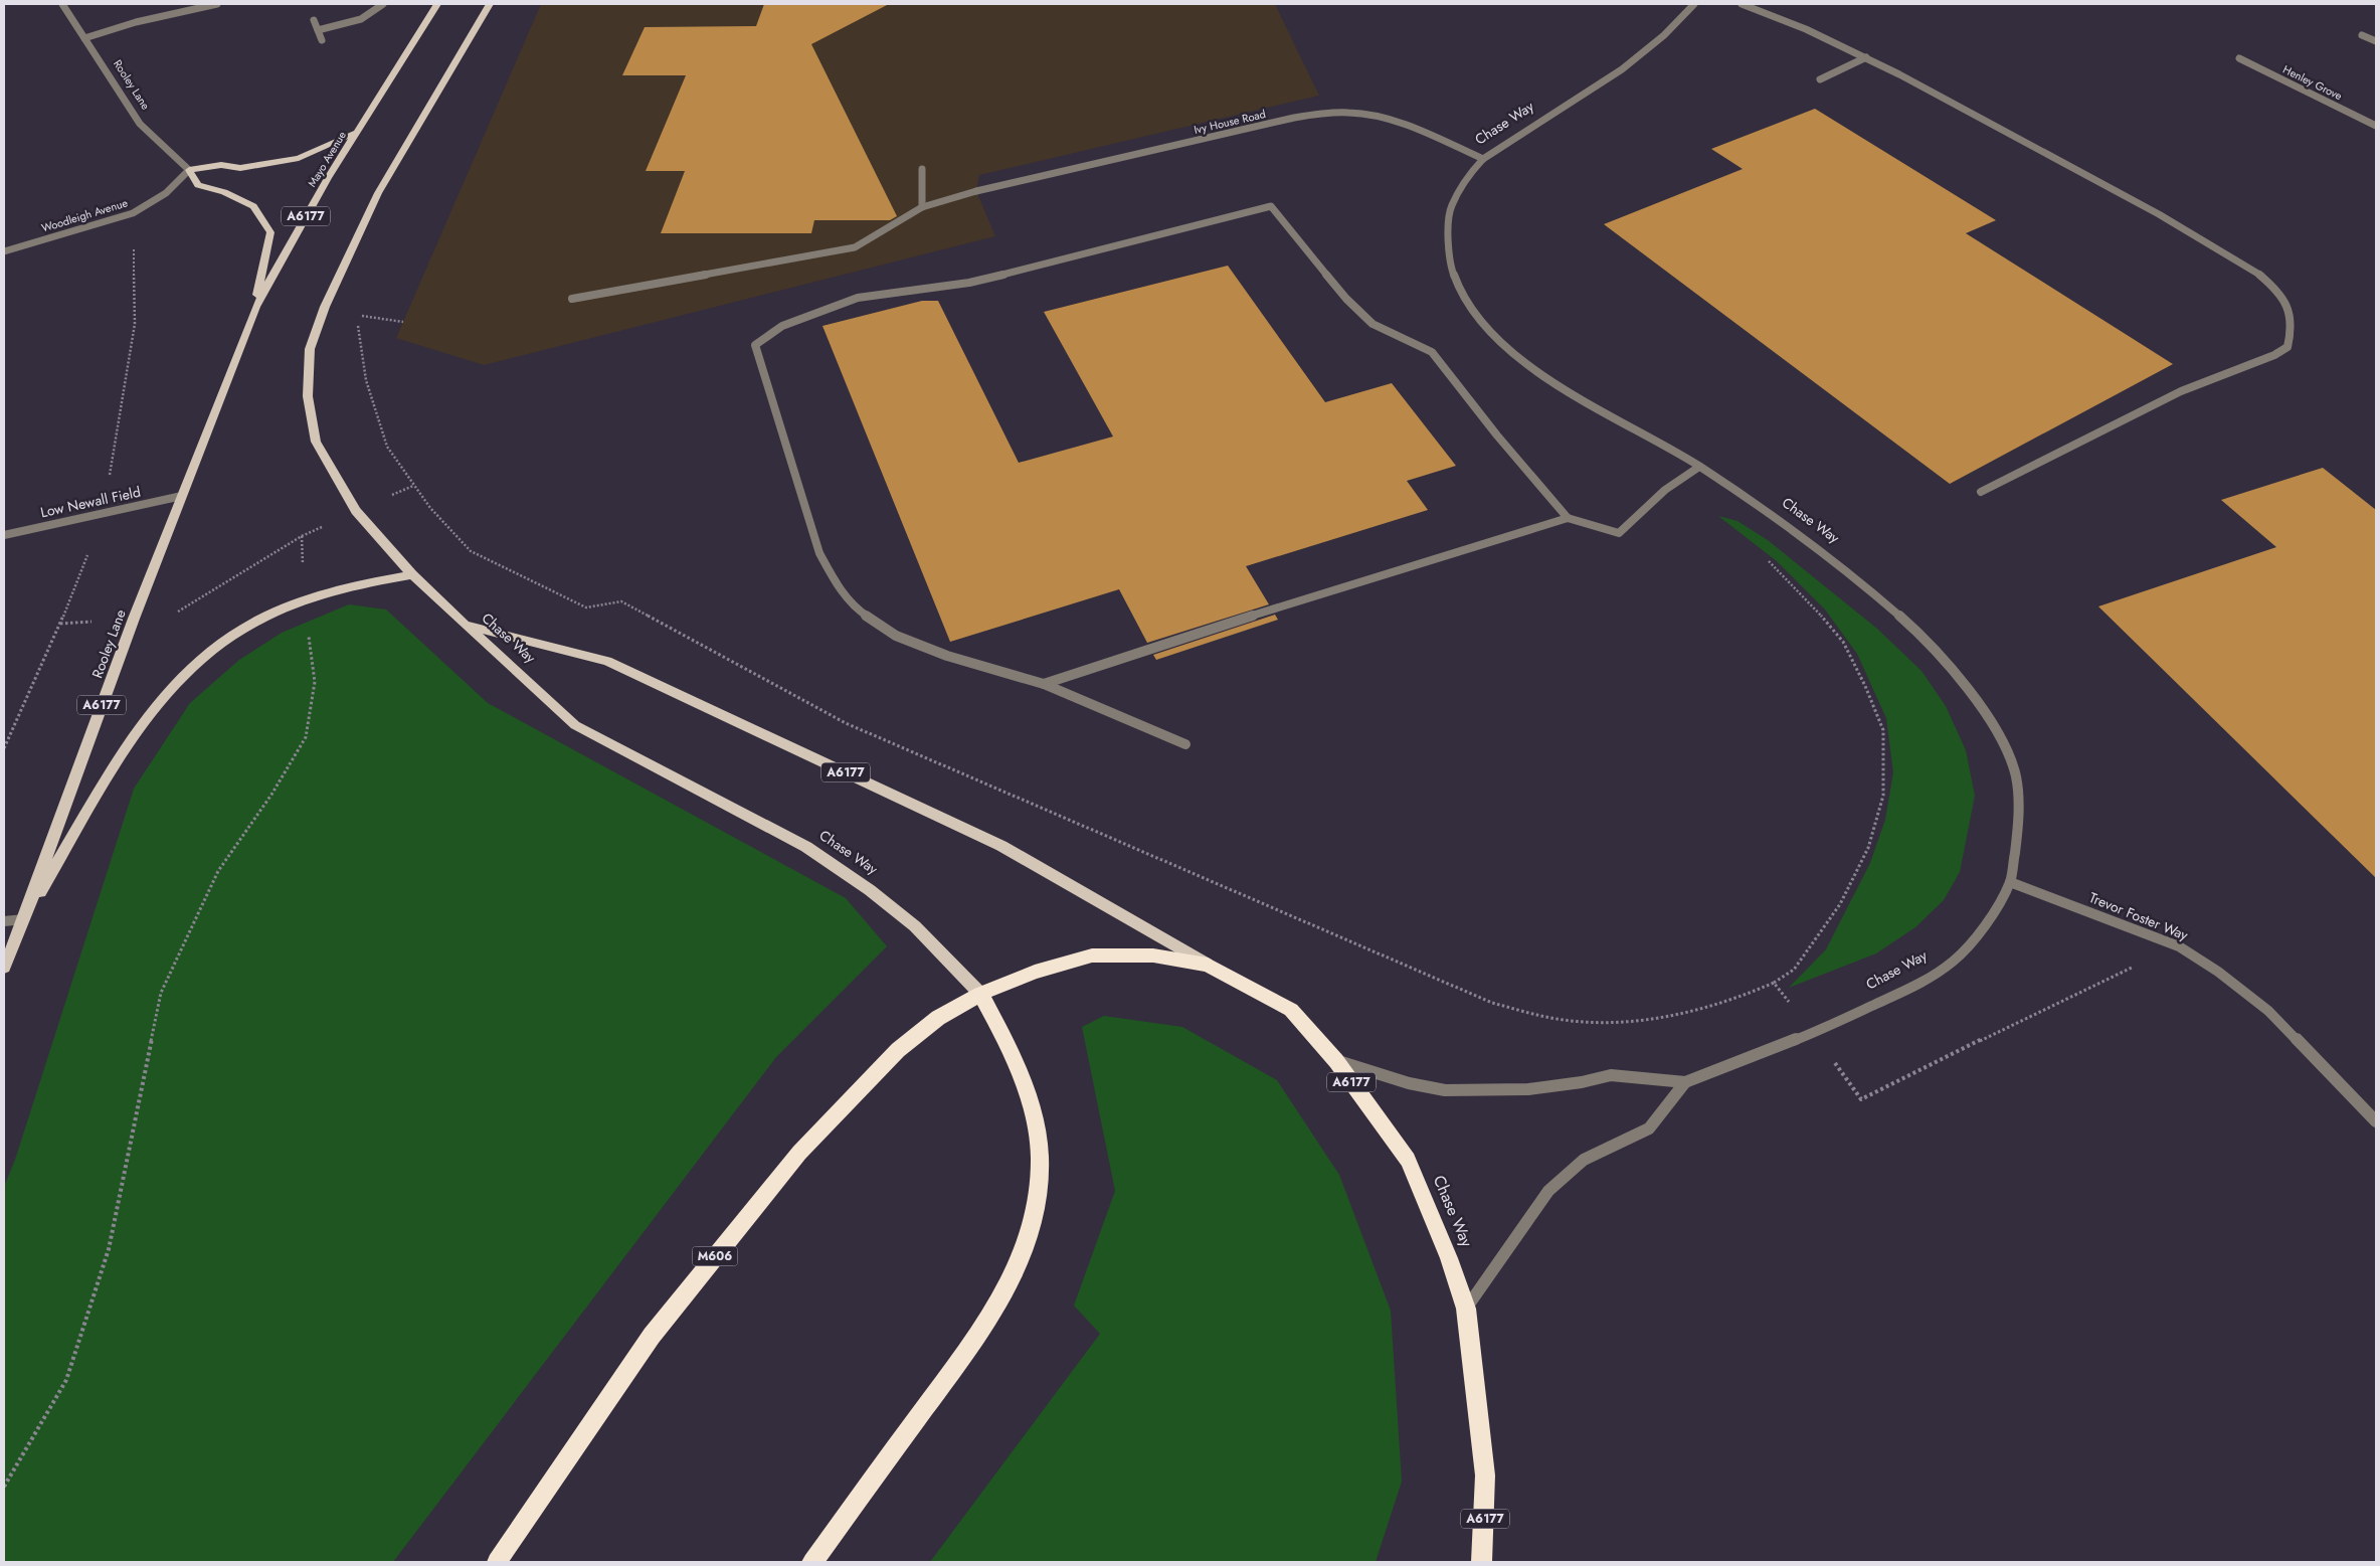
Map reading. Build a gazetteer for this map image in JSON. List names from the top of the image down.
{
  "streets": {
    "highway": ["Chase Way", "A6177", "M606"],
    "main road": ["Rooley Lane", "Mayo Avenue"],
    "street": [
      "Henley Grove",
      "Ivy House Road",
      "Woodleigh Avenue",
      "Low Newall Field",
      "Trevor Foster Way"
    ]
  },
  "crossings": [
    ["Rooley Lane", "Mayo Avenue"],
    ["Rooley Lane", "Woodleigh Avenue"],
    ["Rooley Lane", "Low Newall Field"],
    ["Ivy House Road", "Chase Way"],
    ["Chase Way", "Trevor Foster Way"],
    ["Chase Way", "M606"]
  ]
}
